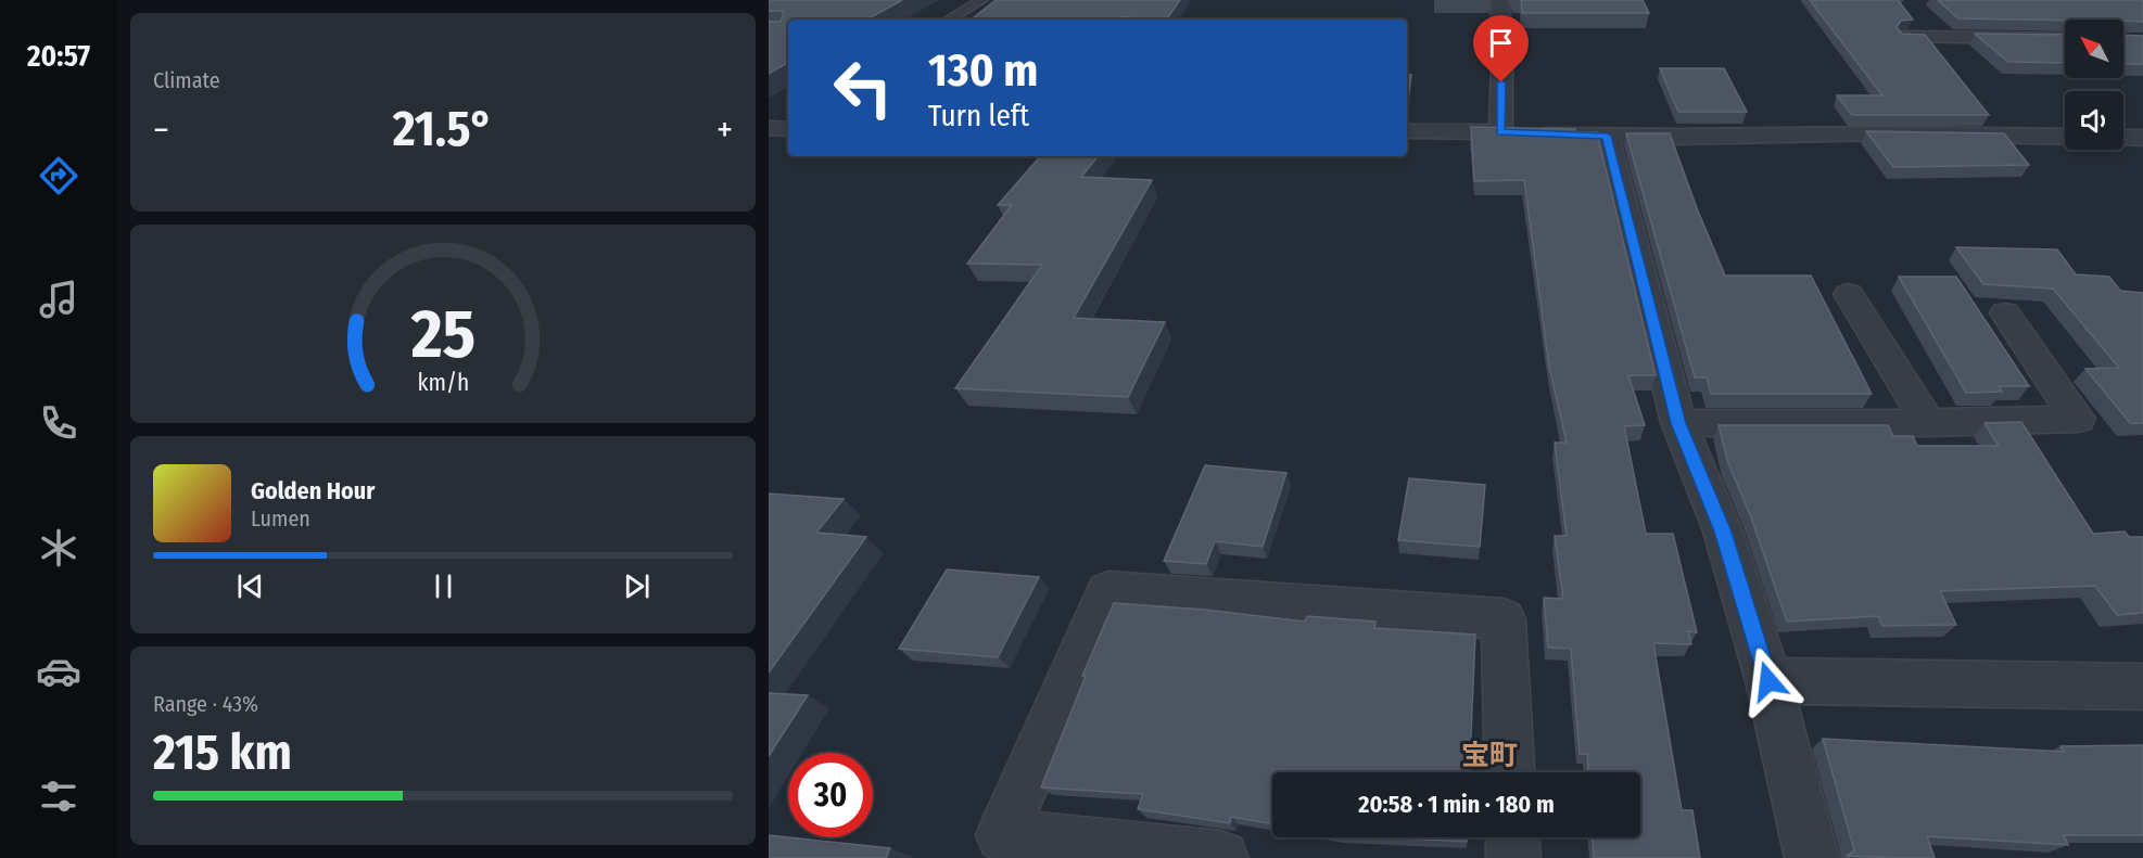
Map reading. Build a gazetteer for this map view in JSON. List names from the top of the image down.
{
  "districts": ["宝町"],
  "north": "top left",
  "page": {
    "tabs": "20:57",
    "tile": [
      "Climate",
      ["Range · 43%", "215 km"]
    ],
    "turn": ["130 m", "Turn left"],
    "heat": ["−", "21.5°", "+"],
    "song": ["Golden Hour", "Lumen"],
    "limit": "30",
    "trip": "20:58 · 1 min · 180 m",
    "gauge": ["25", "km/h"]
  }
}
